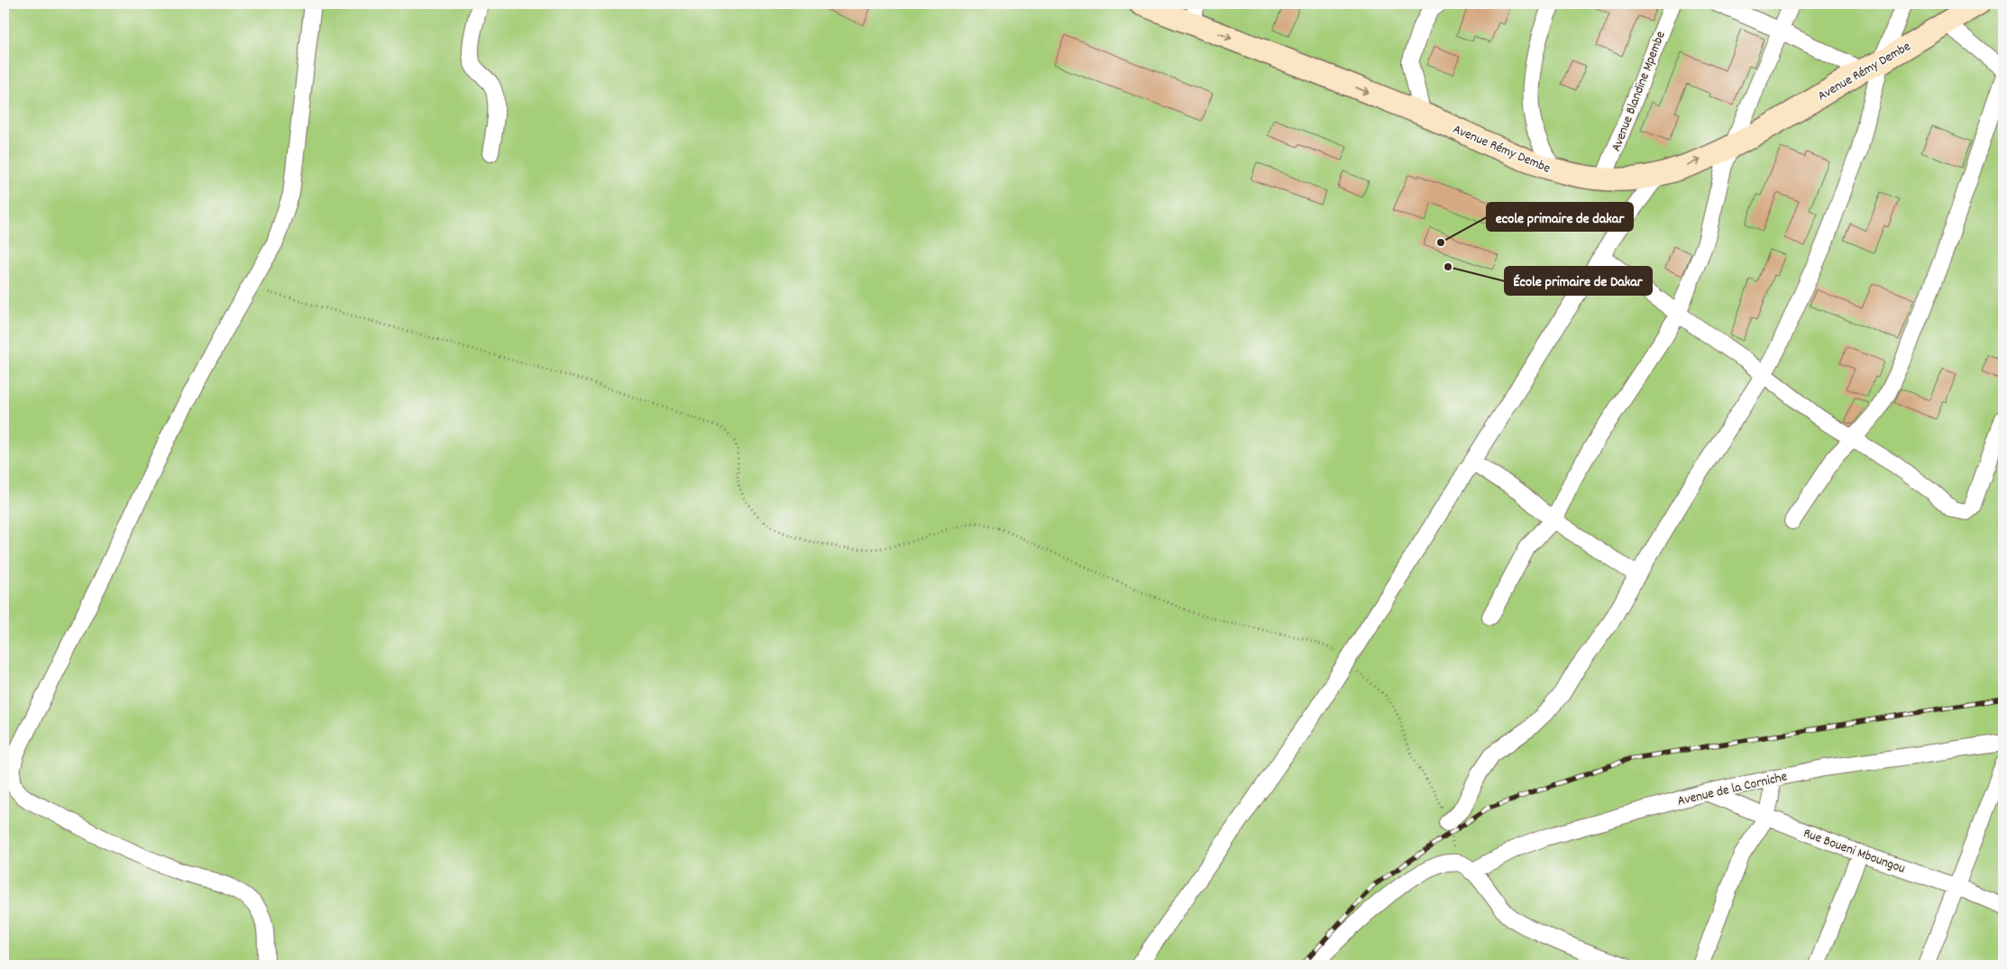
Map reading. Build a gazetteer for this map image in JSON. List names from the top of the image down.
{
  "streets": {
    "street": [
      "Avenue Rémy Dembe",
      "Avenue Blandine Mpembe",
      "Avenue de la Corniche",
      "Rue Boueni Mboungou"
    ]
  },
  "crossings": [
    ["Avenue Rémy Dembe", "Avenue Blandine Mpembe"],
    ["Avenue de la Corniche", "Rue Boueni Mboungou"]
  ],
  "places": ["ecole primaire de dakar", "École primaire de Dakar"]
}
